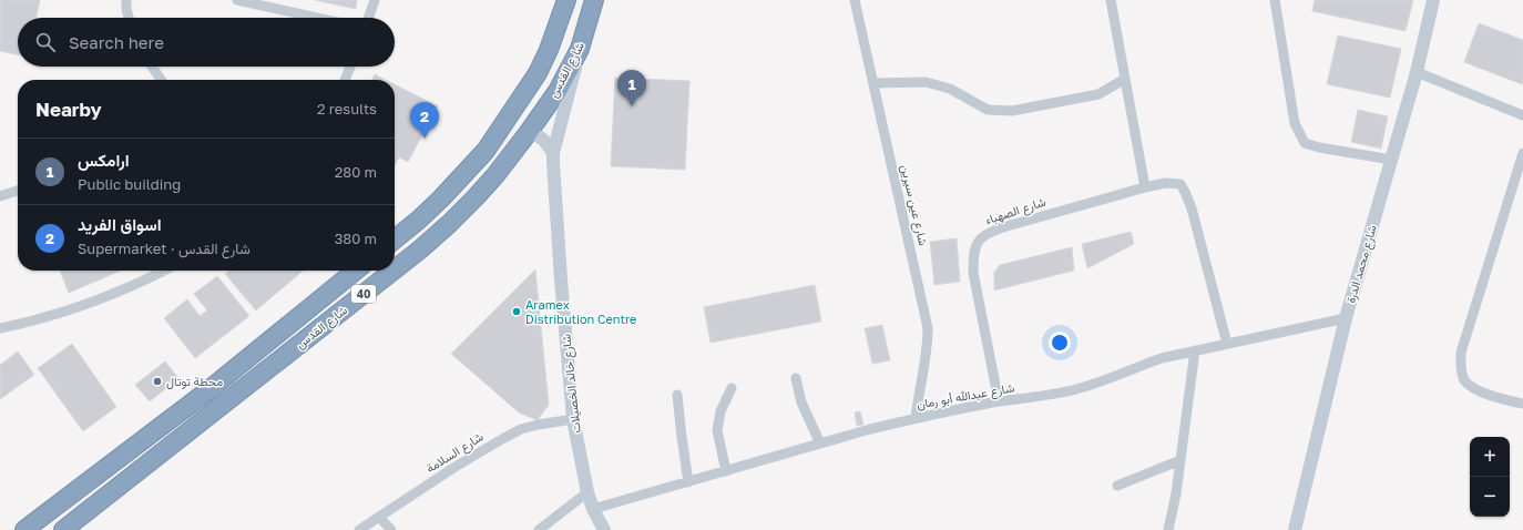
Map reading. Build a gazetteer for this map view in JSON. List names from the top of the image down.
{
  "streets": {
    "highway": ["شارع القدس", "40"],
    "street": [
      "شارع عين سيرين",
      "شارع الصهباء",
      "شارع محمد الدرة",
      "شارع خالد الخصيلات",
      "شارع عبدالله أبو رمان",
      "شارع السلامة"
    ]
  },
  "crossings": [
    ["شارع القدس", "شارع خالد الخصيلات"],
    ["شارع عين سيرين", "شارع عبدالله أبو رمان"],
    ["شارع الصهباء", "شارع عبدالله أبو رمان"],
    ["شارع محمد الدرة", "شارع عبدالله أبو رمان"],
    ["شارع خالد الخصيلات", "شارع عبدالله أبو رمان"],
    ["شارع خالد الخصيلات", "شارع السلامة"]
  ],
  "places": ["Aramex Distribution Centre", "محطة توتال"],
  "page": {
    "search": "Search here",
    "pins": ["1", "2"],
    "heading": ["Nearby", "2 results"],
    "list": [
      {
        "mark": "1",
        "name": "ارامكس",
        "note": "Public building",
        "value": "280 m"
      },
      {
        "mark": "2",
        "name": "اسواق الفريد",
        "note": "Supermarket · شارع القدس",
        "value": "380 m"
      }
    ],
    "map_buttons": ["+", "−"]
  }
}
